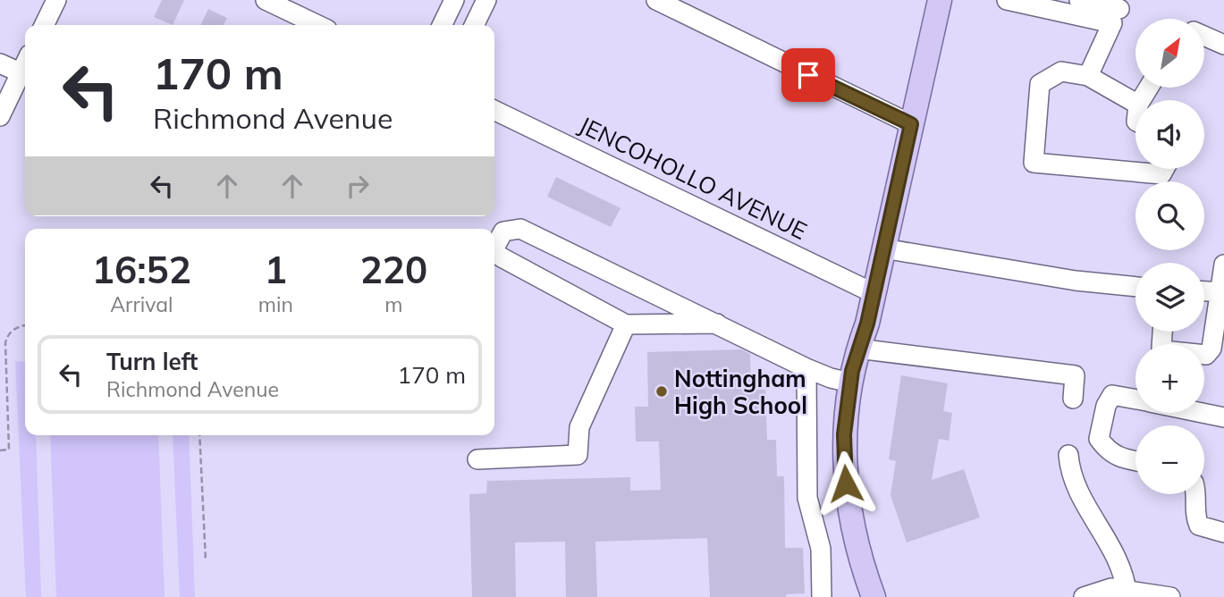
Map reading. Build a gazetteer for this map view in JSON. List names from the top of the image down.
{
  "streets": {
    "street": ["JENCOHOLLO AVENUE"]
  },
  "places": ["Nottingham High School"],
  "north": "top right",
  "page": {
    "map_buttons": ["+", "−"],
    "turn": ["170 m", "Richmond Avenue"],
    "eta": [
      "16:52",
      "Arrival",
      "1",
      "min",
      "220",
      "m"
    ],
    "list": [
      {
        "name": "Turn left",
        "note": "Richmond Avenue",
        "value": "170 m"
      }
    ]
  }
}
